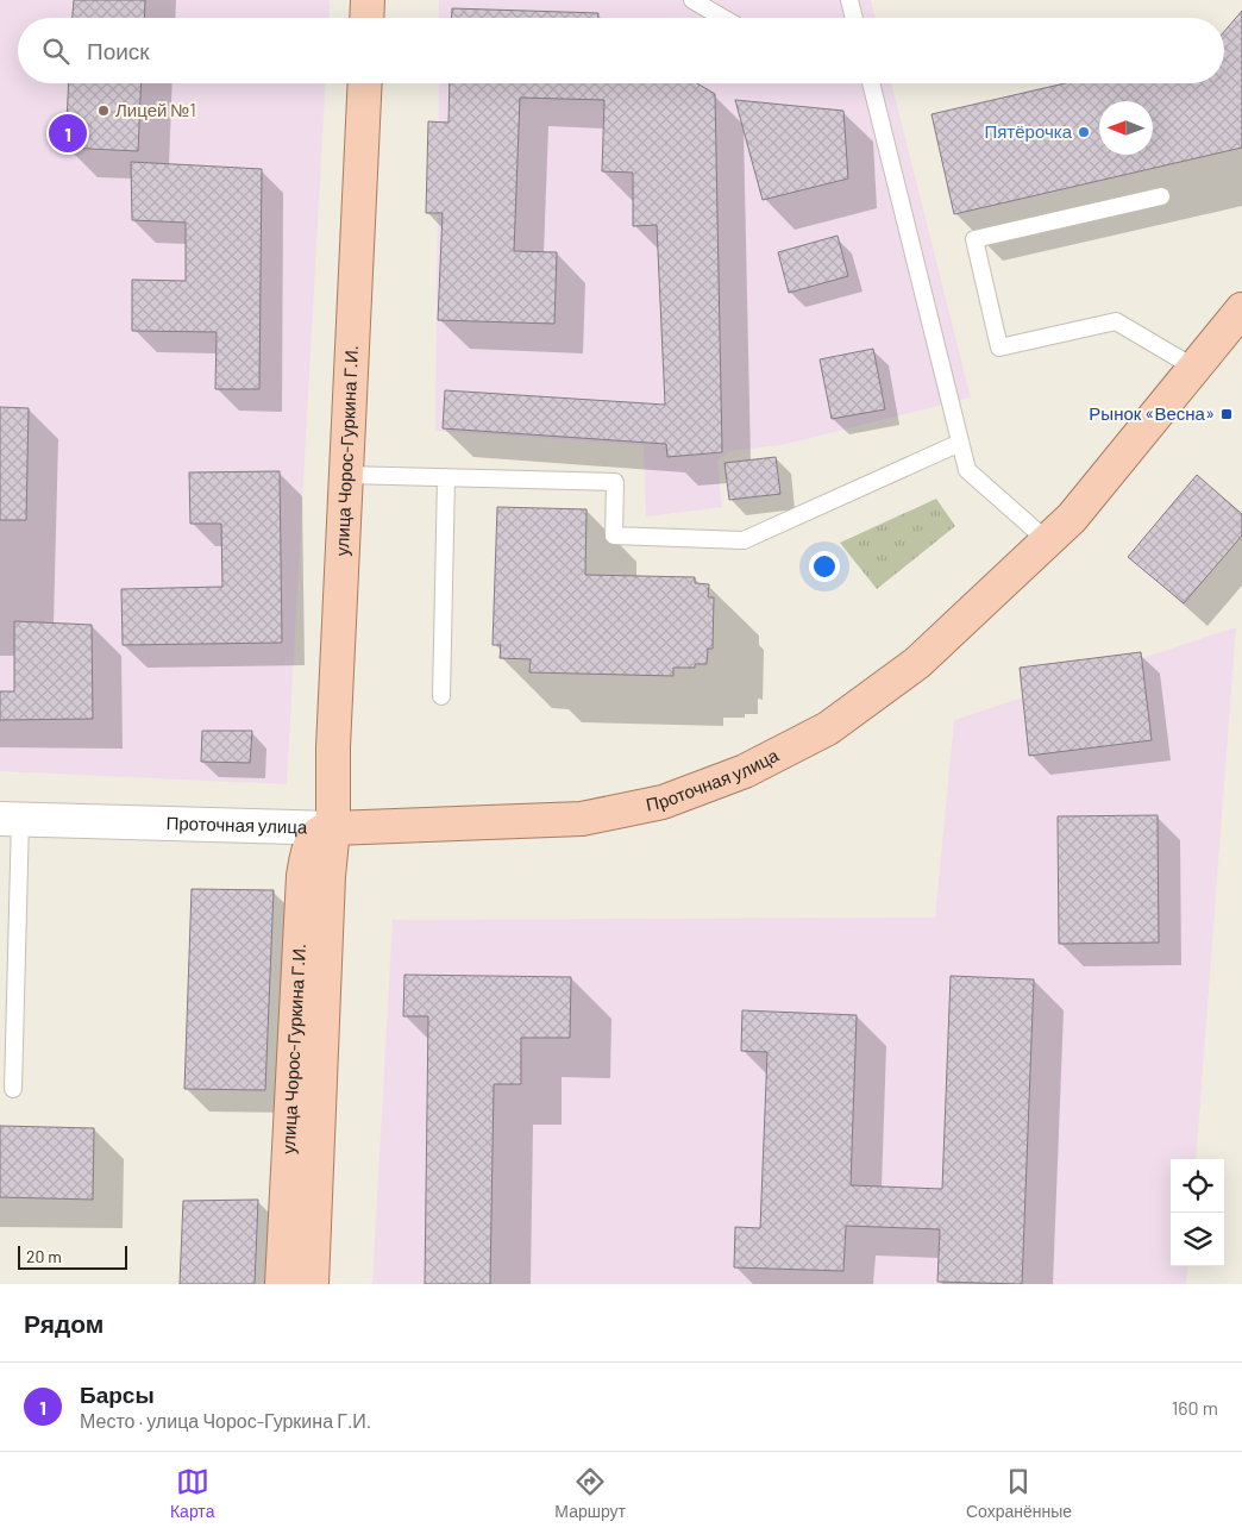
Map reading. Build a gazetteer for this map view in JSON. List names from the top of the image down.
{
  "streets": {
    "main road": ["улица Чорос-Гуркина Г.И.", "Проточная улица"]
  },
  "crossings": [
    ["улица Чорос-Гуркина Г.И.", "Проточная улица"]
  ],
  "places": {
    "other": ["Лицей №1", "Пятёрочка"],
    "transit": ["Рынок «Весна»"]
  },
  "scale_bar": "20 m",
  "north": "left",
  "page": {
    "search": "Поиск",
    "pins": "1",
    "scale": "20 m",
    "heading": "Рядом",
    "list": [
      {
        "mark": "1",
        "name": "Барсы",
        "note": "Место · улица Чорос-Гуркина Г.И.",
        "value": "160 m"
      }
    ],
    "nav": ["Карта", "Маршрут", "Сохранённые"]
  }
}
